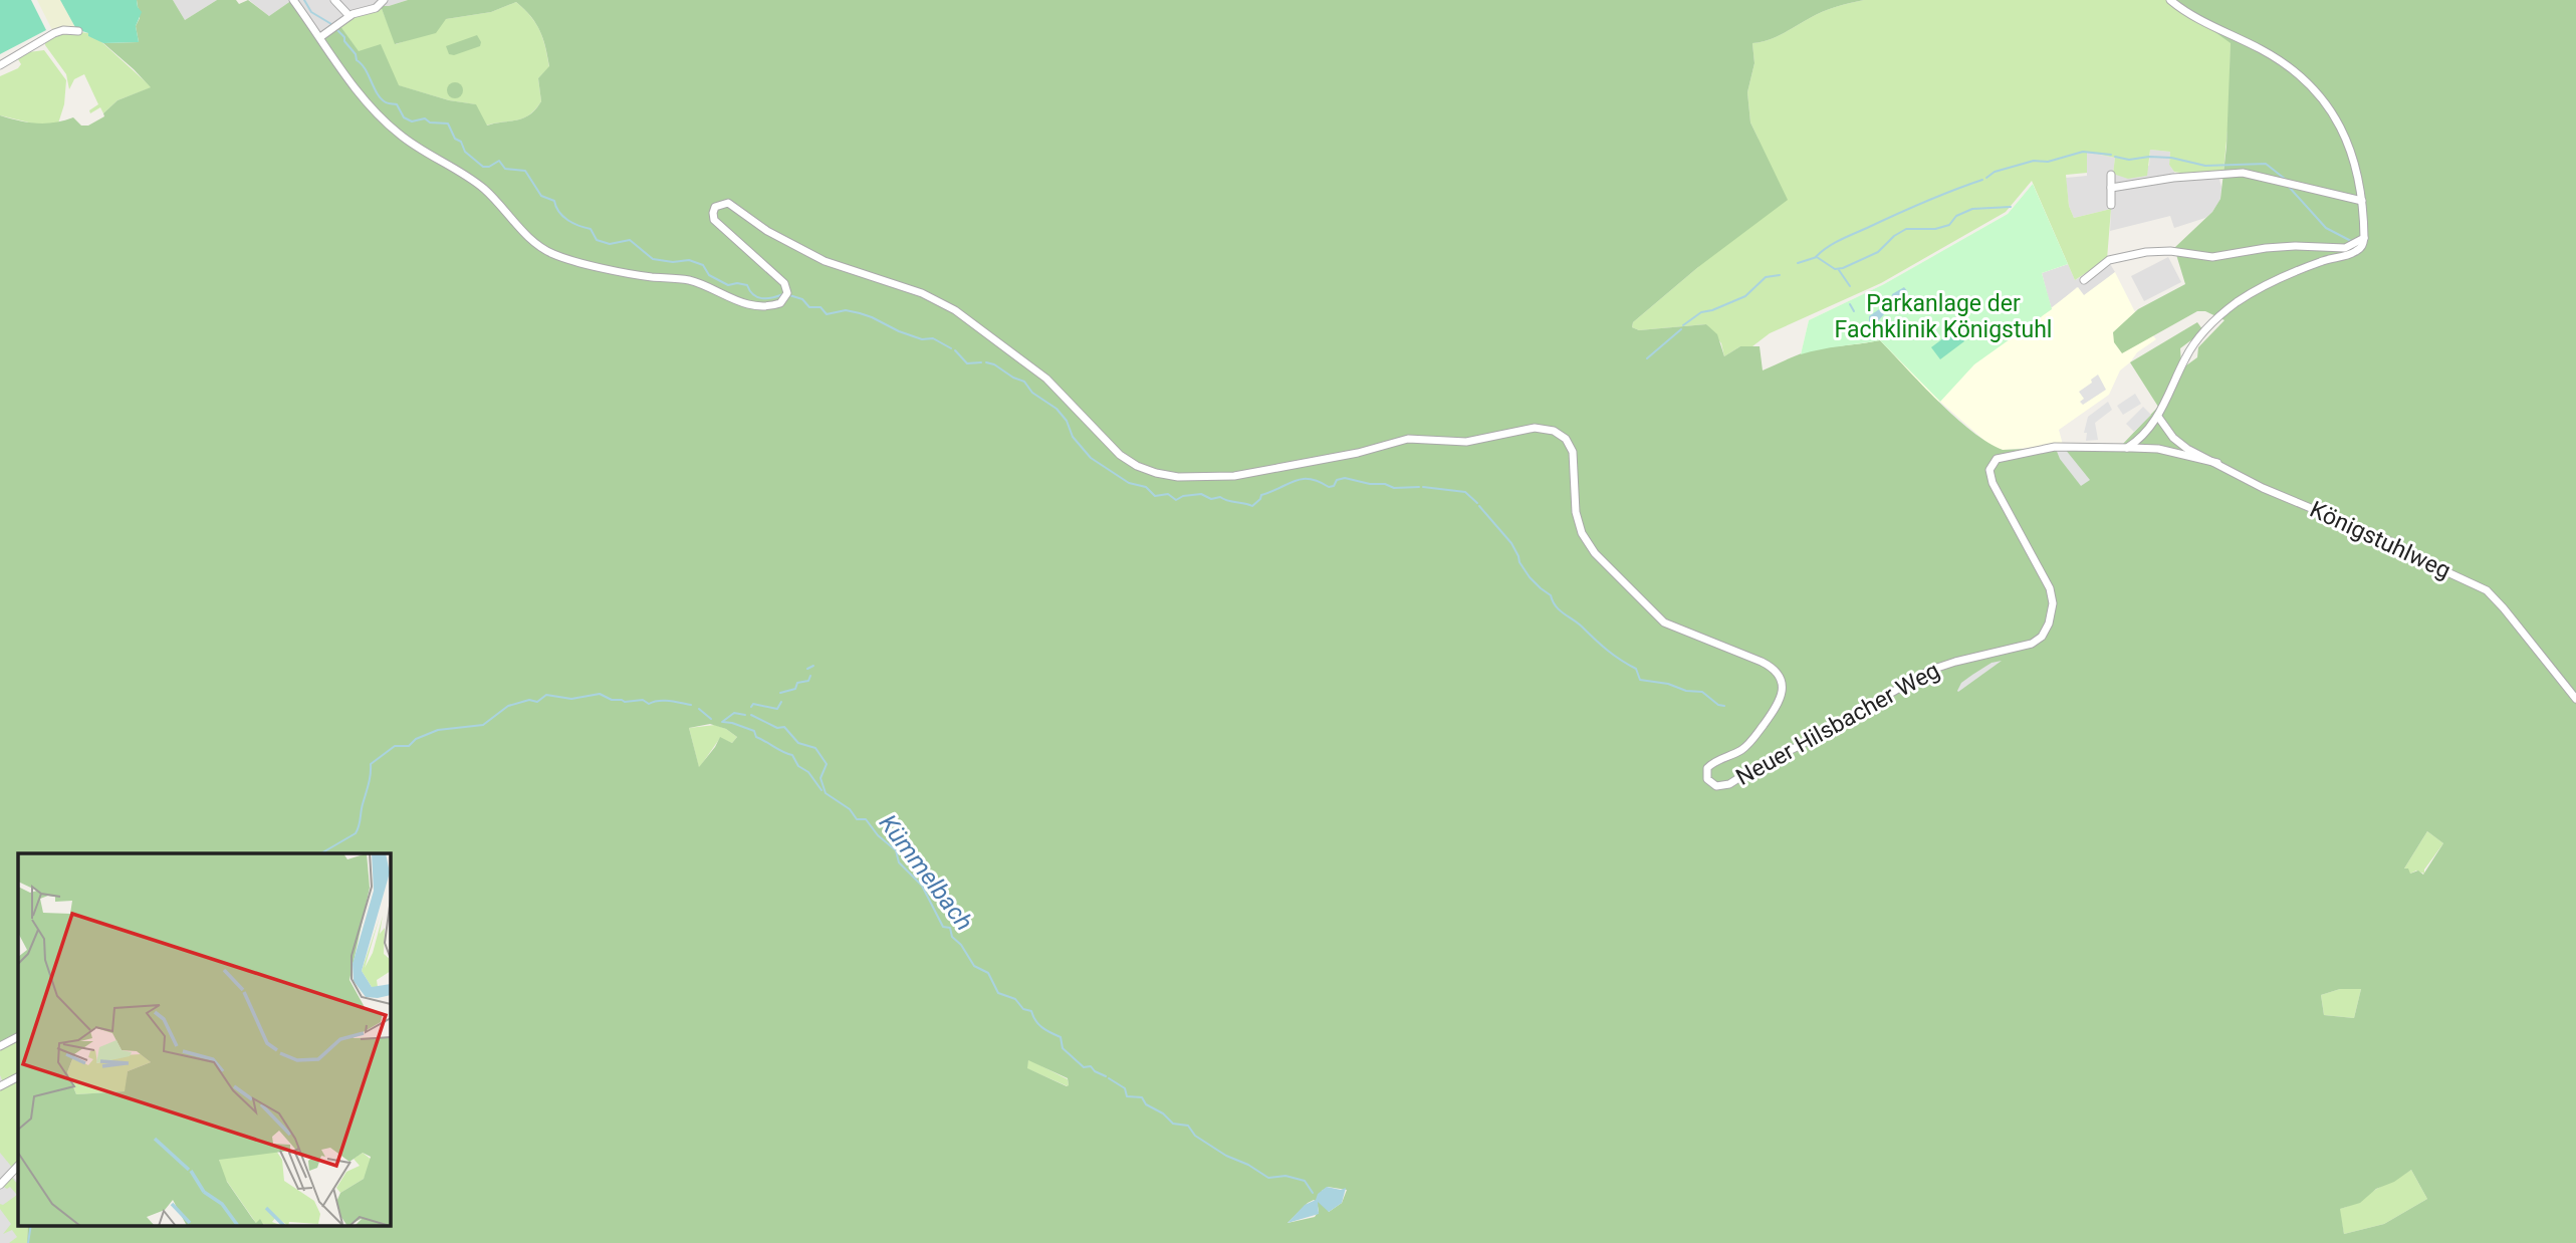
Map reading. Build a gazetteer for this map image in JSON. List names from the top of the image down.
{
  "streets": {
    "street": ["Königstuhlweg", "Neuer Hilsbacher Weg"]
  },
  "water": ["Kümmelbach"],
  "parks": ["Parkanlage der Fachklinik Königstuhl"]
}
